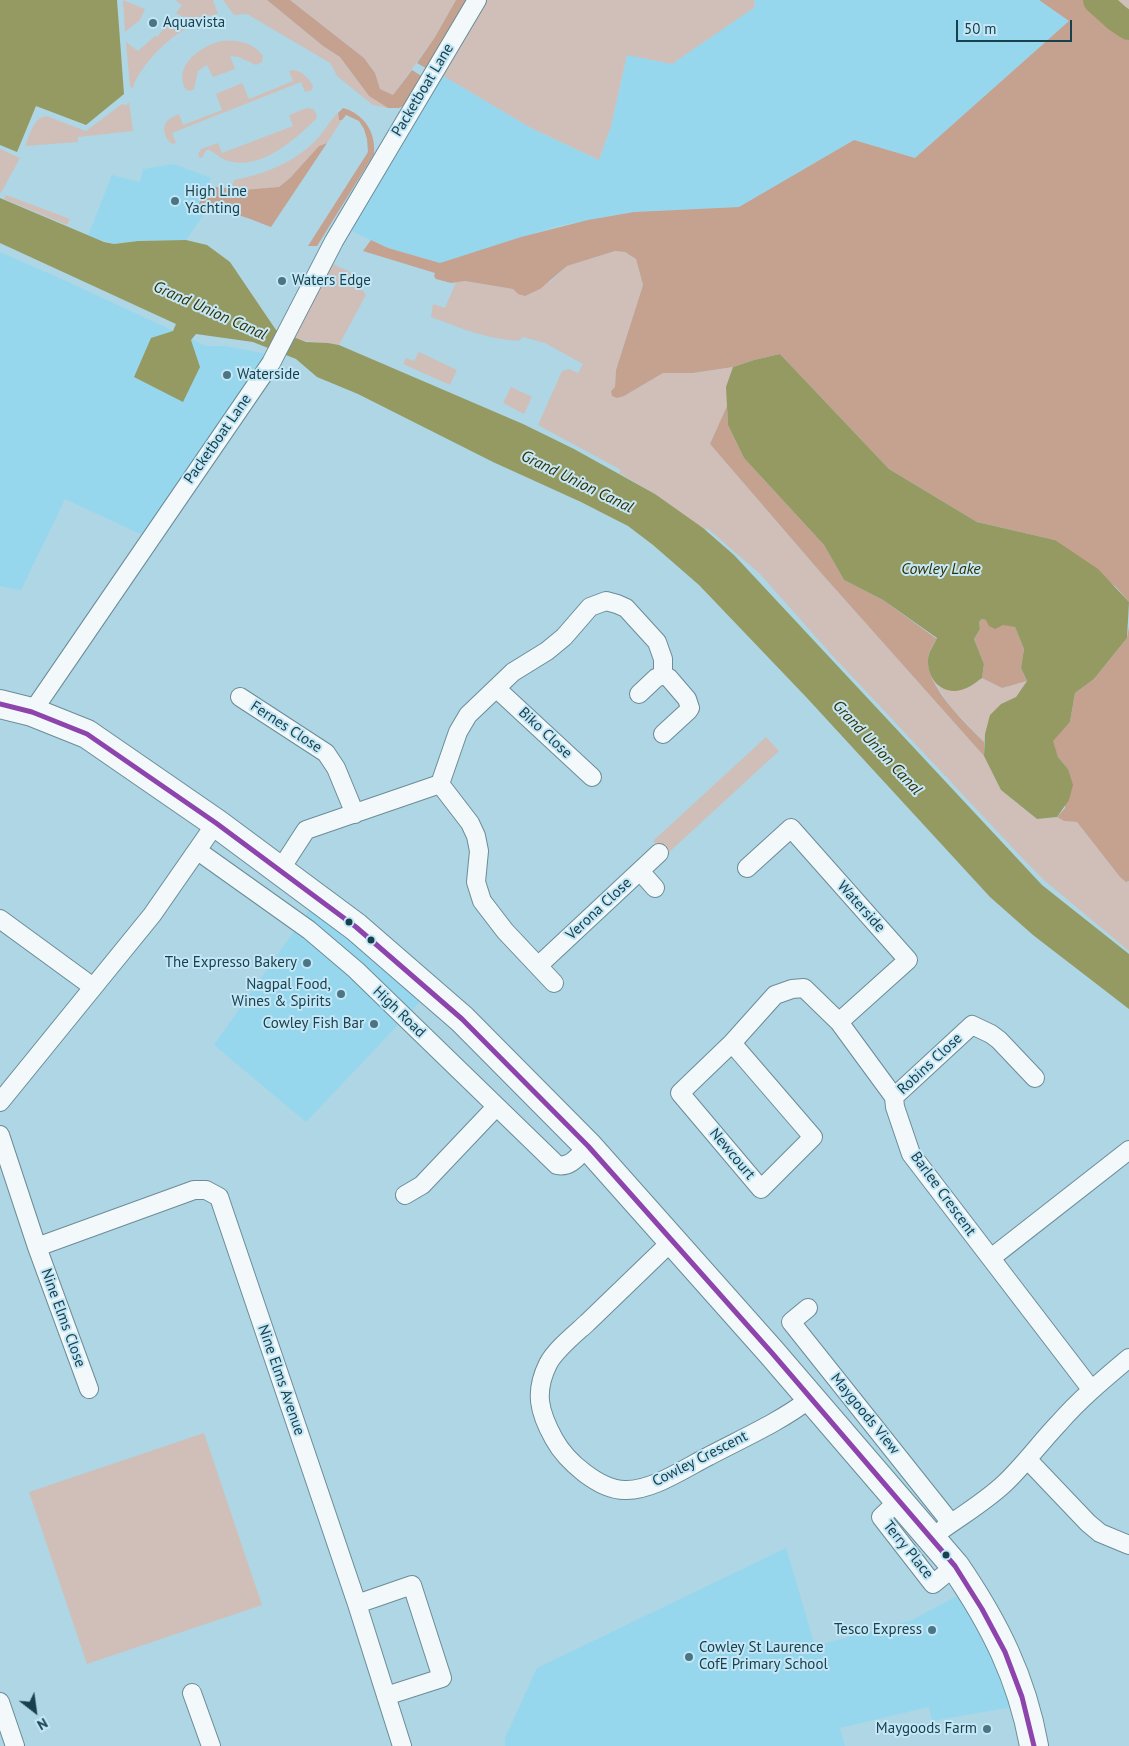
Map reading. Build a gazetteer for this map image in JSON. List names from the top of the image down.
{
  "streets": {
    "street": [
      "Packetboat Lane",
      "Fernes Close",
      "Biko Close",
      "Waterside",
      "Verona Close",
      "High Road",
      "Robins Close",
      "Newcourt",
      "Barlee Crescent",
      "Nine Elms Close",
      "Nine Elms Avenue",
      "Maygoods View",
      "Cowley Crescent",
      "Terry Place"
    ]
  },
  "crossings": [
    ["Waterside", "Newcourt"],
    ["Robins Close", "Newcourt"],
    ["Robins Close", "Barlee Crescent"],
    ["Newcourt", "Barlee Crescent"],
    ["Nine Elms Close", "Nine Elms Avenue"]
  ],
  "water": ["Grand Union Canal", "Cowley Lake"],
  "places": [
    "Aquavista",
    "High Line Yachting",
    "Waters Edge",
    "Waterside",
    "The Expresso Bakery",
    "Nagpal Food, Wines & Spirits",
    "Cowley Fish Bar",
    "Tesco Express",
    "Cowley St Laurence CofE Primary School",
    "Maygoods Farm"
  ],
  "scale_bar": "50 m",
  "north": "bottom right"
}
